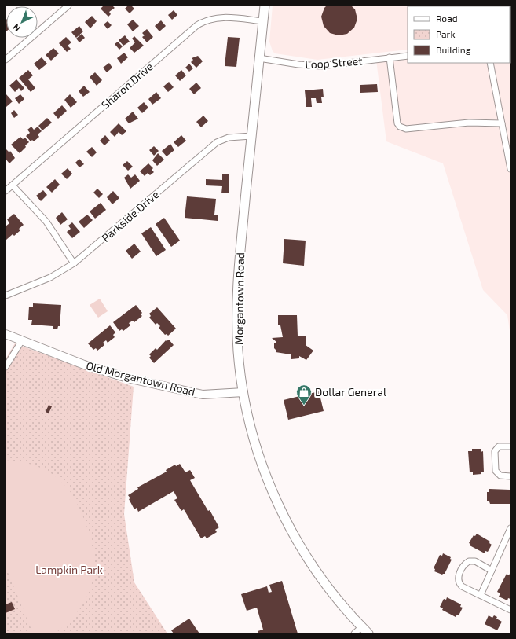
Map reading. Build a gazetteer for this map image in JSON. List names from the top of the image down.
{
  "streets": {
    "main road": ["Morgantown Road"],
    "street": [
      "Loop Street",
      "Sharon Drive",
      "Parkside Drive",
      "Old Morgantown Road"
    ]
  },
  "crossings": [
    ["Loop Street", "Morgantown Road"],
    ["Sharon Drive", "Morgantown Road"],
    ["Parkside Drive", "Morgantown Road"],
    ["Morgantown Road", "Old Morgantown Road"]
  ],
  "parks": ["Lampkin Park"],
  "places": {
    "shop": ["Dollar General"]
  },
  "legend": ["Road", "Park", "Building"],
  "north": "bottom left"
}
